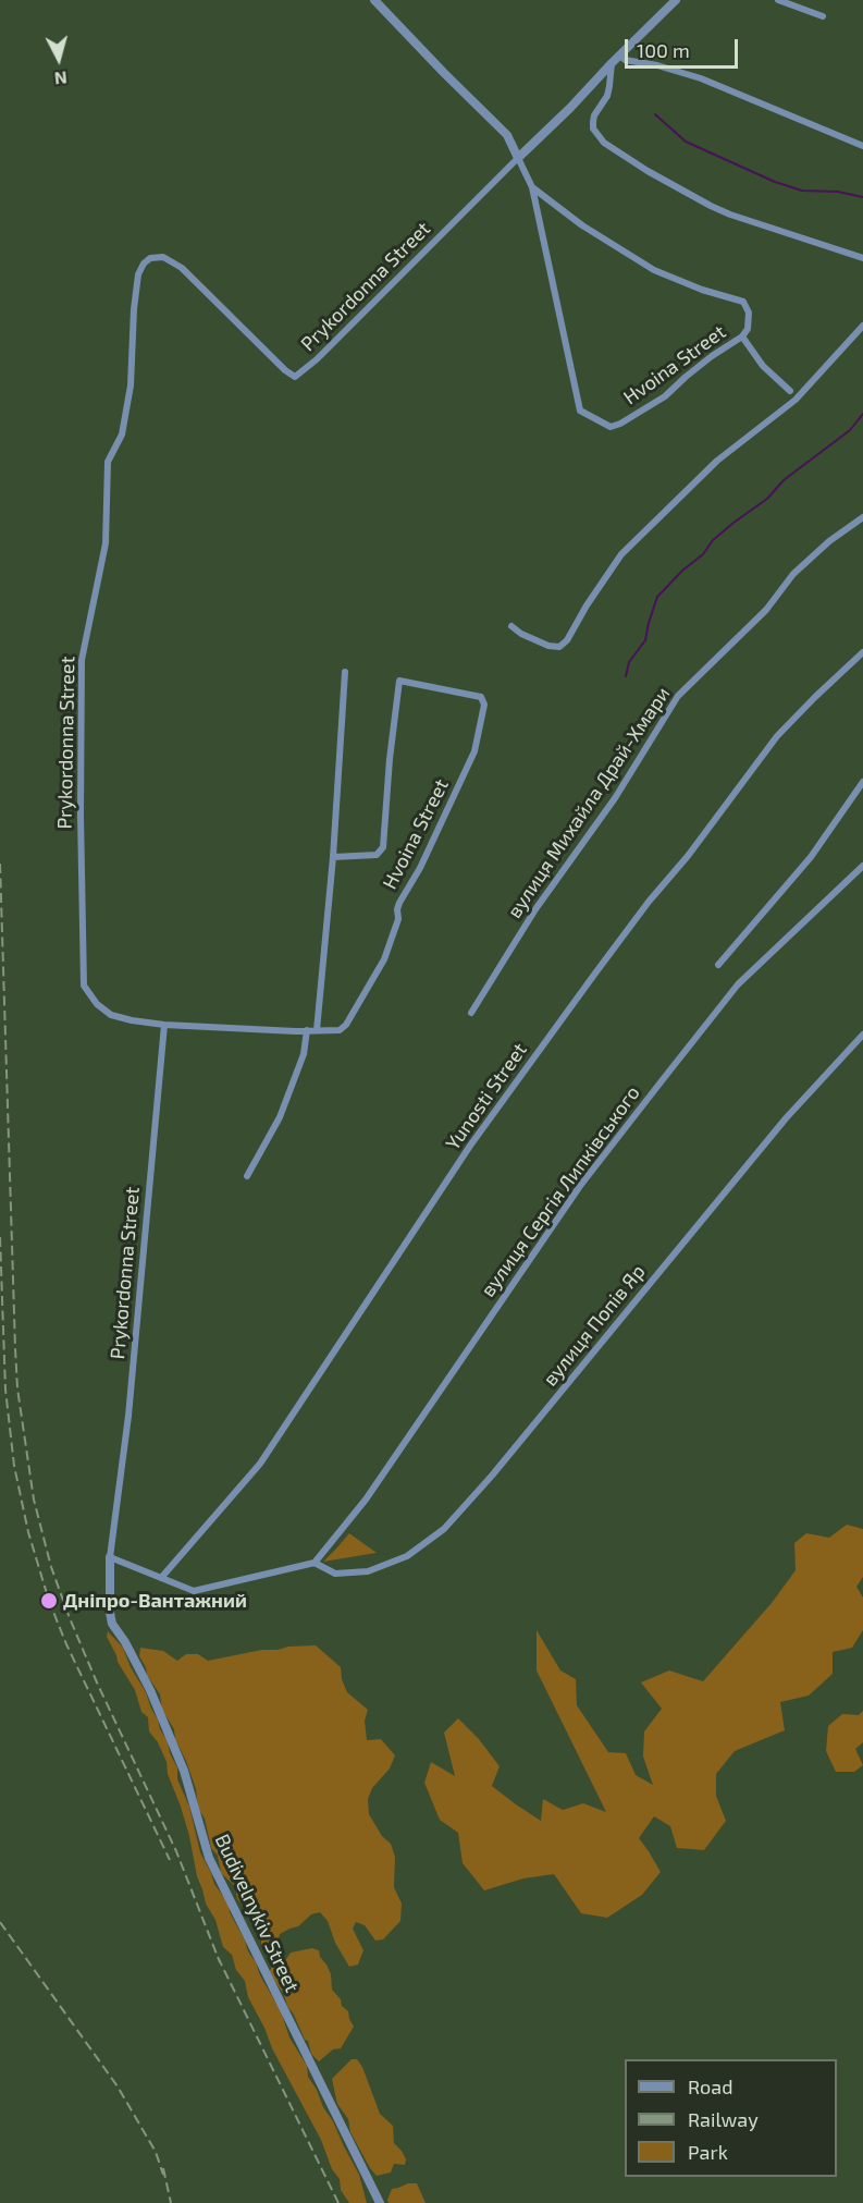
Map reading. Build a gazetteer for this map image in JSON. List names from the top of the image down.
{
  "streets": {
    "street": [
      "Prykordonna Street",
      "Hvoina Street",
      "вулиця Михайла Драй-Хмари",
      "Yunosti Street",
      "вулиця Сергія Липківського",
      "вулиця Попів Яр",
      "Budivelnykiv Street"
    ]
  },
  "crossings": [
    ["Prykordonna Street", "Hvoina Street"],
    ["Prykordonna Street", "Budivelnykiv Street"],
    ["вулиця Сергія Липківського", "вулиця Попів Яр"]
  ],
  "places": ["Дніпро-Вантажний"],
  "legend": ["Road", "Railway", "Park"],
  "scale_bar": "100 m",
  "north": "bottom"
}
